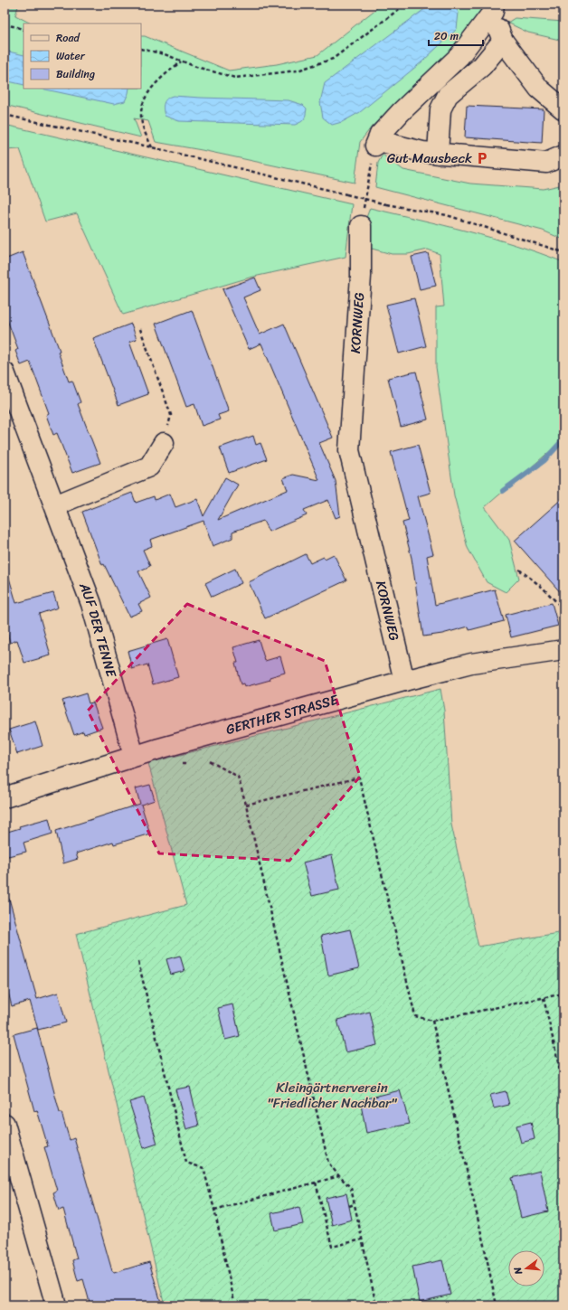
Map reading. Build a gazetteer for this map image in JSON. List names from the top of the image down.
{
  "streets": {
    "street": ["KORNWEG", "AUF DER TENNE", "GERTHER STRASSE"]
  },
  "crossings": [
    ["KORNWEG", "GERTHER STRASSE"],
    ["AUF DER TENNE", "GERTHER STRASSE"]
  ],
  "parks": ["Kleingärtnerverein \"Friedlicher Nachbar\""],
  "places": {
    "parking": ["Gut Mausbeck"]
  },
  "legend": ["Road", "Water", "Building"],
  "scale_bar": "20 m",
  "north": "left"
}
